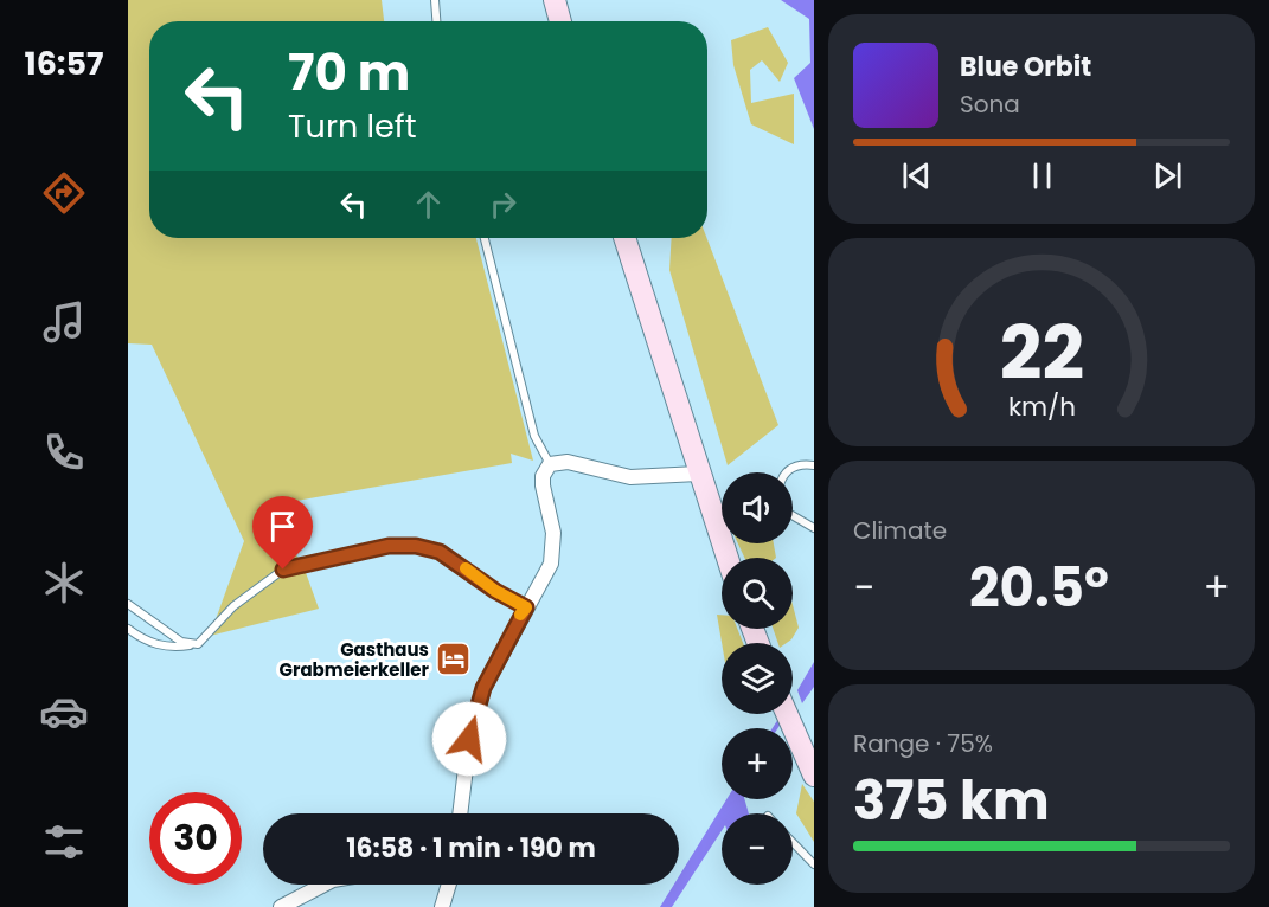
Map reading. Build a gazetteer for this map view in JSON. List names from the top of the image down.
{
  "places": {
    "hotel": ["Gasthaus Grabmeierkeller"]
  },
  "page": {
    "tabs": "16:57",
    "turn": ["70 m", "Turn left"],
    "song": ["Blue Orbit", "Sona"],
    "tile": [
      "Climate",
      ["Range · 75%", "375 km"]
    ],
    "map_buttons": ["+", "−"],
    "heat": ["−", "20.5°", "+"],
    "limit": "30",
    "trip": "16:58 · 1 min · 190 m",
    "gauge": ["22", "km/h"]
  }
}
